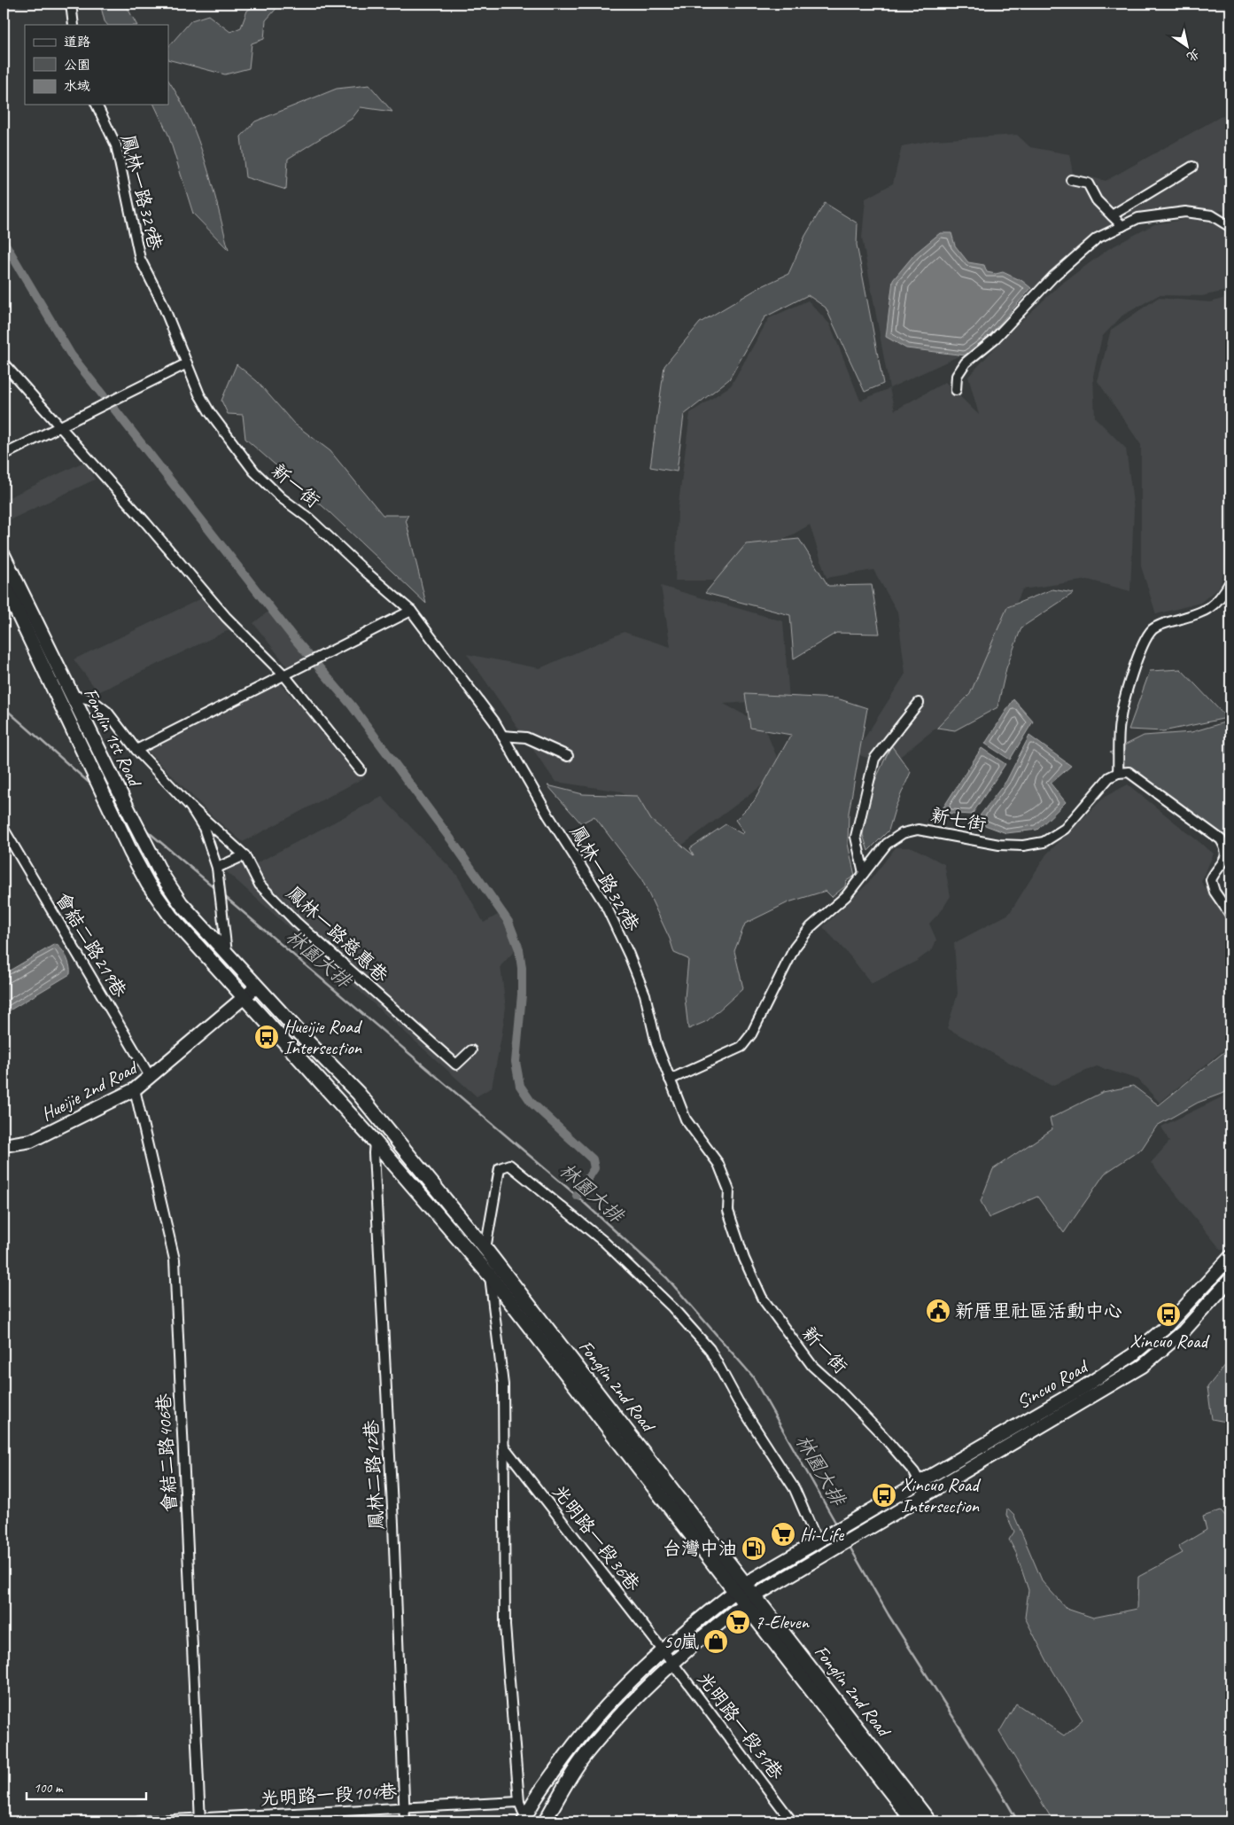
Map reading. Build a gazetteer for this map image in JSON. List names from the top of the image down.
{
  "streets": {
    "main road": ["Fonglin 1st Road", "Fonglin 2nd Road"],
    "street": [
      "鳳林一路329巷",
      "新一街",
      "新七街",
      "鳳林一路慈惠巷",
      "會結二路219巷",
      "Hueijie 2nd Road",
      "Sincuo Road",
      "會結二路406巷",
      "鳳林二路12巷",
      "光明路一段36巷",
      "光明路一段31巷",
      "光明路一段104巷"
    ]
  },
  "crossings": [
    ["鳳林一路329巷", "新一街"],
    ["鳳林一路329巷", "新七街"],
    ["新一街", "Sincuo Road"],
    ["Fonglin 1st Road", "Hueijie 2nd Road"],
    ["Fonglin 1st Road", "Fonglin 2nd Road"],
    ["會結二路219巷", "Hueijie 2nd Road"],
    ["Hueijie 2nd Road", "Fonglin 2nd Road"],
    ["Hueijie 2nd Road", "會結二路406巷"],
    ["Sincuo Road", "Fonglin 2nd Road"],
    ["Fonglin 2nd Road", "鳳林二路12巷"],
    ["會結二路406巷", "光明路一段104巷"],
    ["鳳林二路12巷", "光明路一段104巷"],
    ["光明路一段36巷", "光明路一段31巷"]
  ],
  "water": ["林園大排"],
  "places": {
    "bus stop": ["Hueijie Road Intersection", "Xincuo Road", "Xincuo Road Intersection"],
    "public building": ["新厝里社區活動中心"],
    "supermarket": ["Hi-Life", "7-Eleven"],
    "fuel station": ["台灣中油"],
    "shop": ["50嵐"]
  },
  "legend": ["道路", "公園", "水域"],
  "scale_bar": "100 m",
  "north": "bottom right"
}
